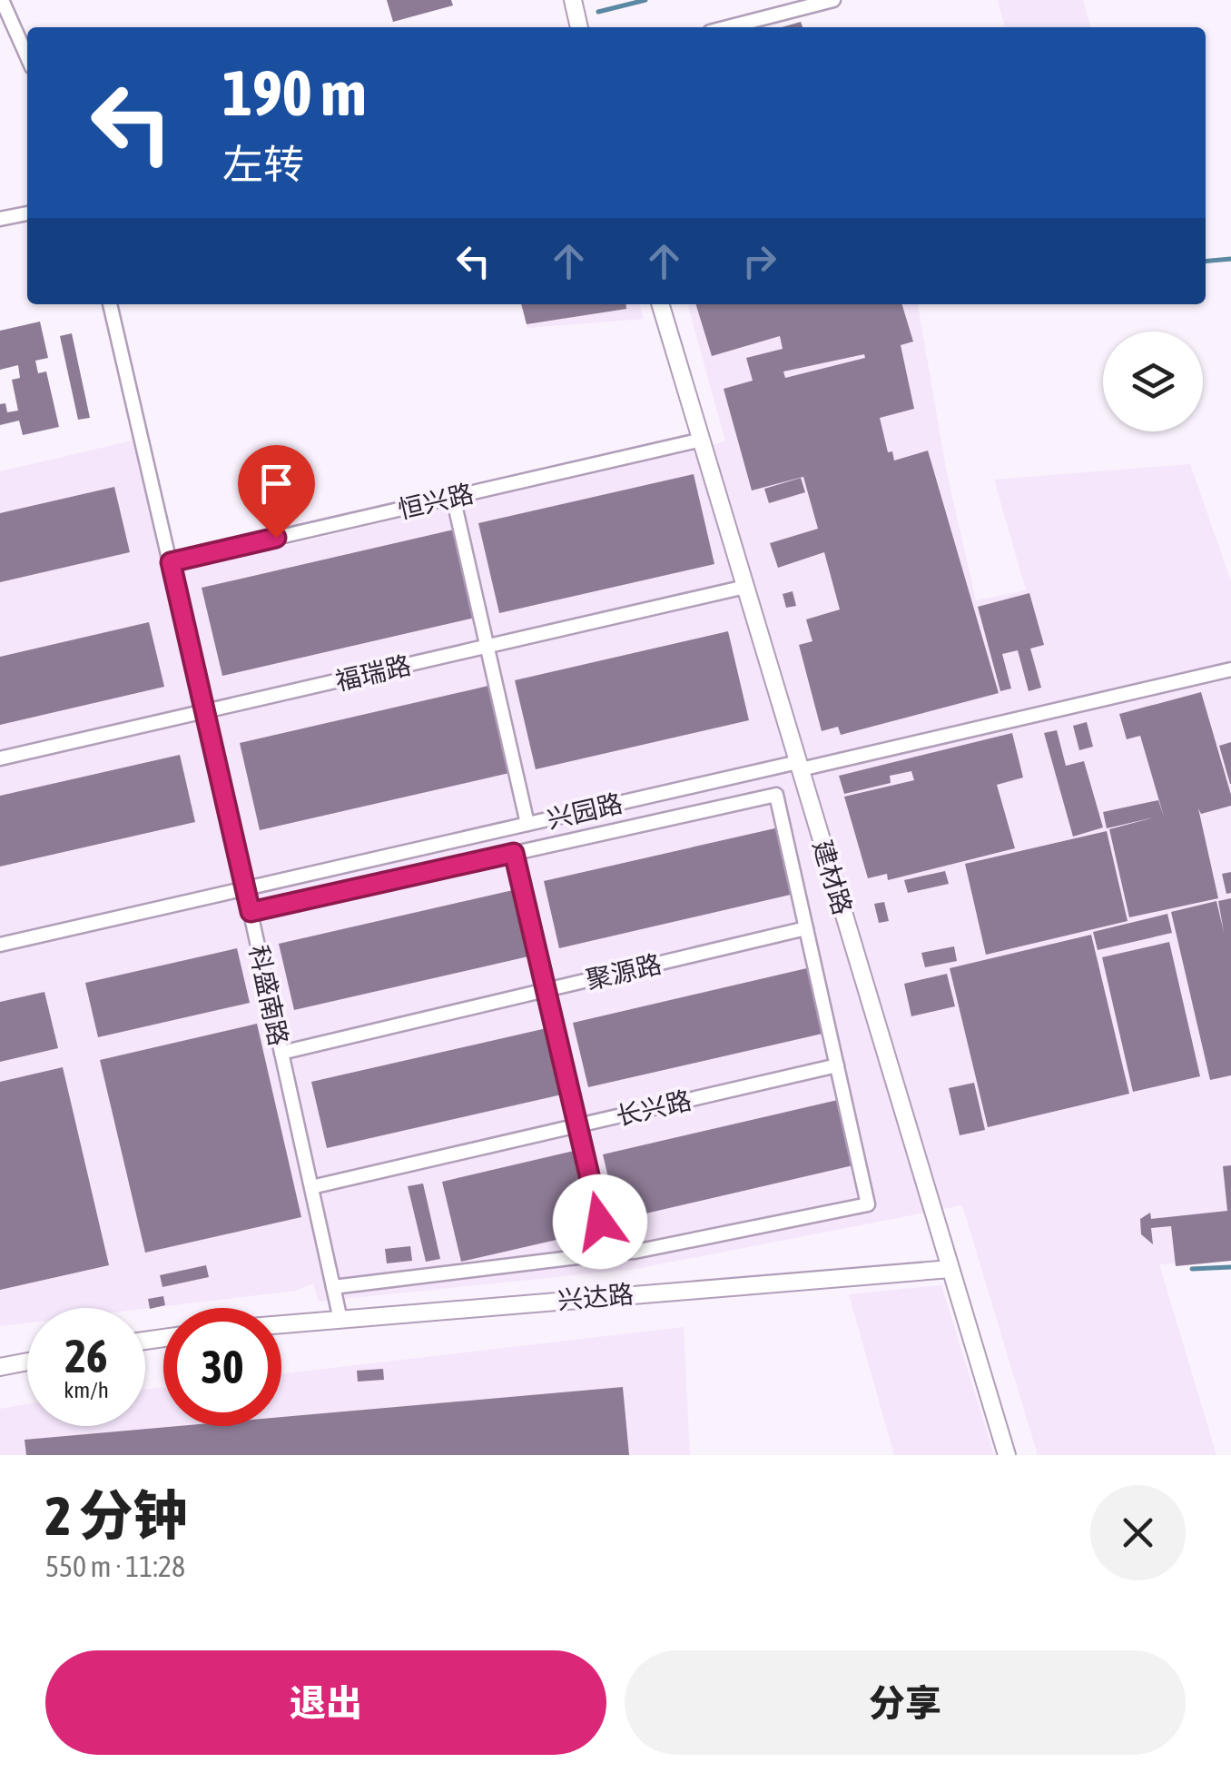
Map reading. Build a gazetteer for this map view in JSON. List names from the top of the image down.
{
  "streets": {
    "street": [
      "恒兴路",
      "福瑞路",
      "兴园路",
      "建材路",
      "聚源路",
      "科盛南路",
      "长兴路",
      "兴达路"
    ]
  },
  "crossings": [
    ["恒兴路", "建材路"],
    ["恒兴路", "科盛南路"],
    ["福瑞路", "建材路"],
    ["福瑞路", "科盛南路"],
    ["兴园路", "建材路"],
    ["兴园路", "科盛南路"],
    ["建材路", "兴达路"],
    ["聚源路", "科盛南路"],
    ["科盛南路", "长兴路"],
    ["科盛南路", "兴达路"]
  ],
  "page": {
    "turn": ["190 m", "左转"],
    "speed": "26 km/h",
    "limit": "30",
    "heading": ["2 分钟", "550 m · 11:28"],
    "buttons": ["退出", "分享"]
  }
}
